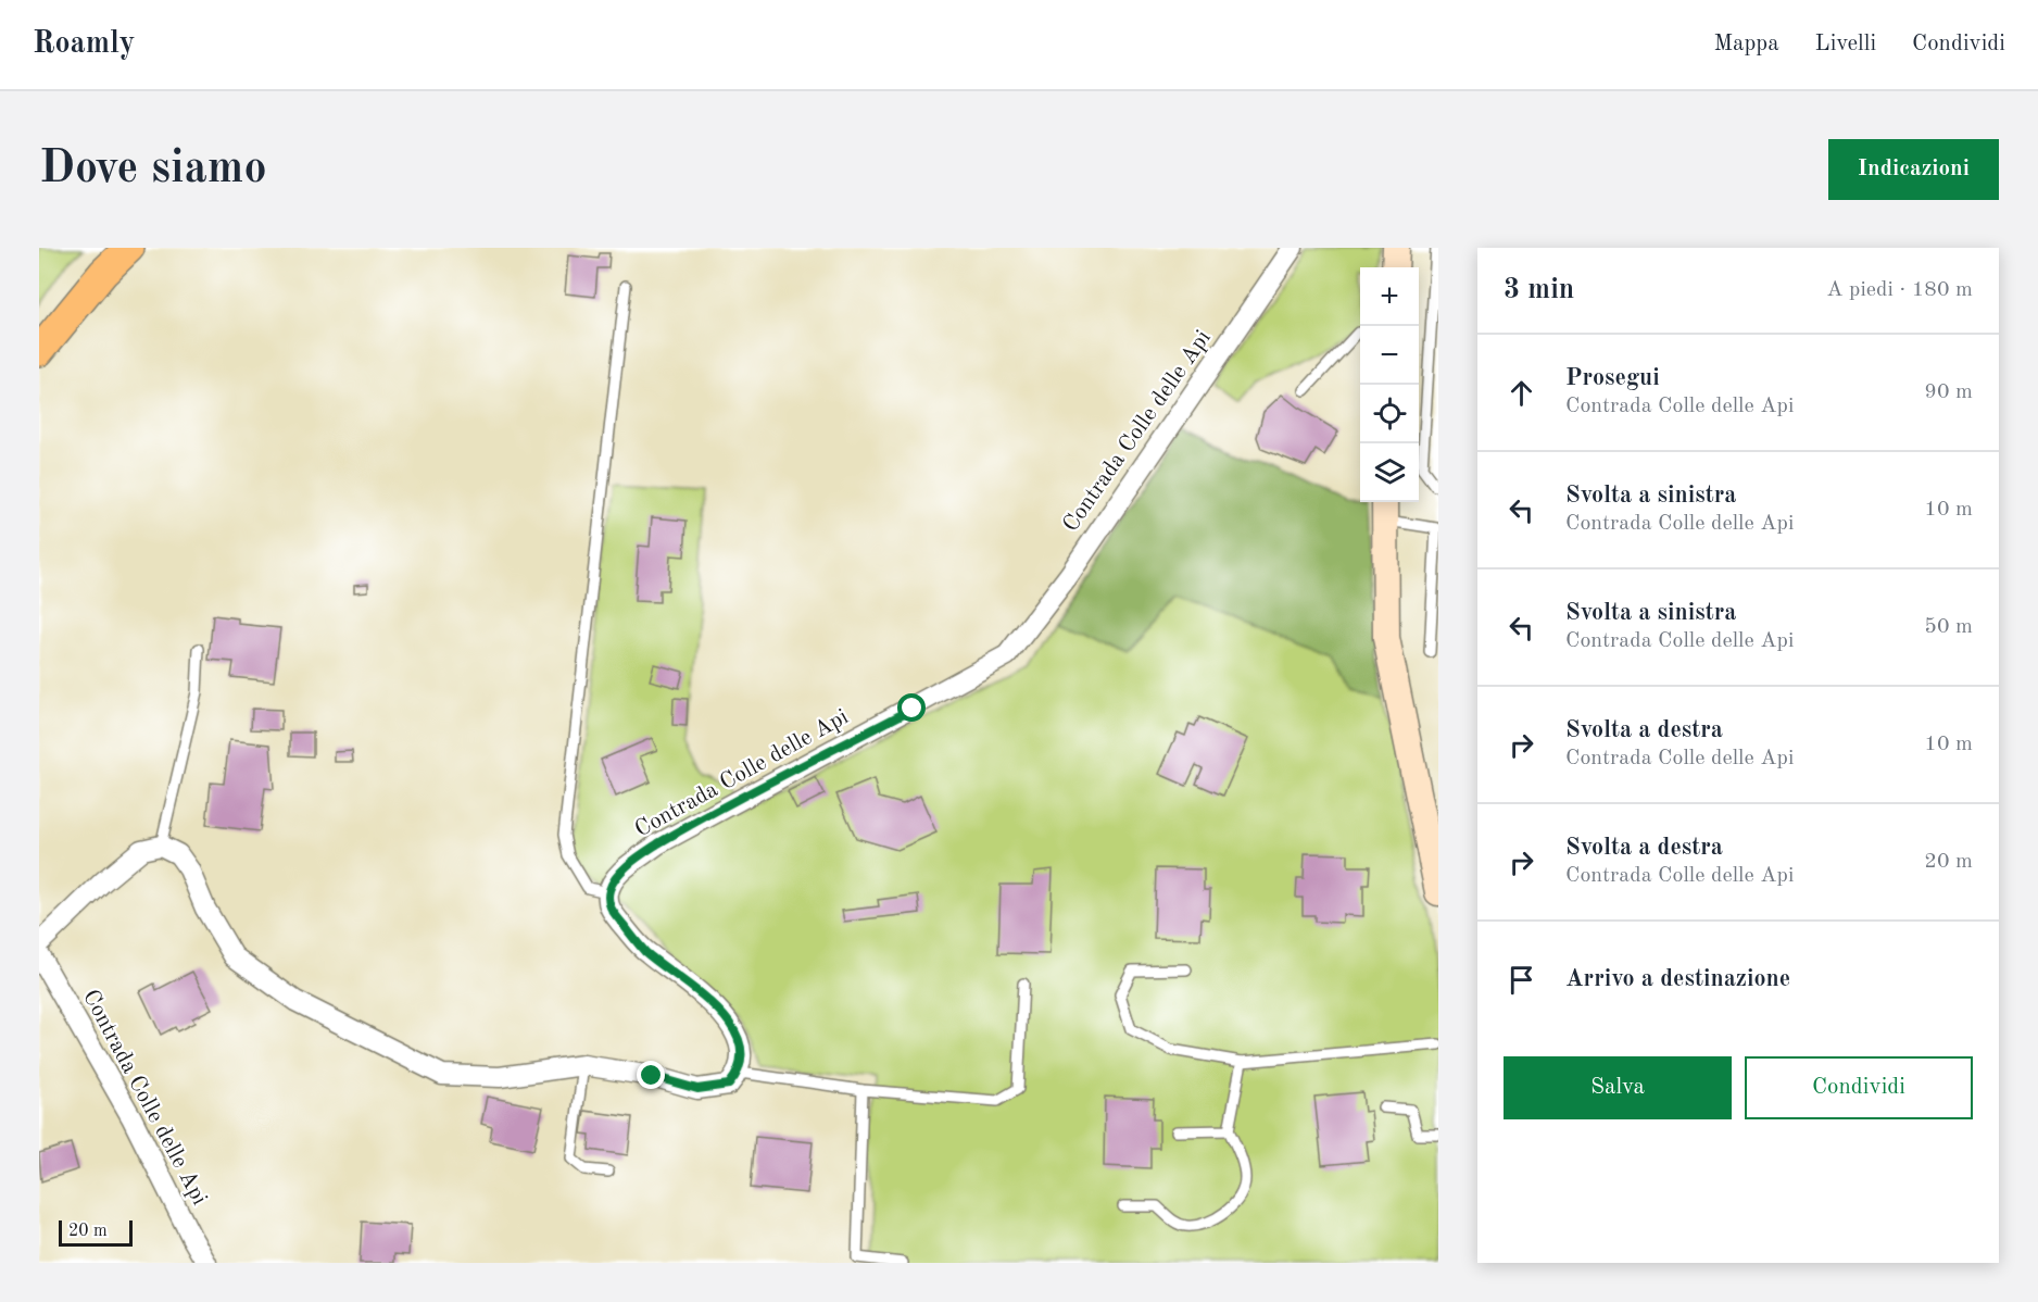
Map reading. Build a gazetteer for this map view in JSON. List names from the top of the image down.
{
  "streets": {
    "street": ["Contrada Colle delle Api"]
  },
  "scale_bar": "20 m",
  "page": {
    "header": "Roamly",
    "nav": ["Mappa", "Livelli", "Condividi"],
    "buttons": [
      "Indicazioni",
      ["Salva", "Condividi"]
    ],
    "title": "Dove siamo",
    "heading": ["3 min", "A piedi · 180 m"],
    "map_buttons": ["+", "−"],
    "list": [
      ["Prosegui", "Contrada Colle delle Api", "90 m"],
      ["Svolta a sinistra", "Contrada Colle delle Api", "10 m"],
      ["Svolta a sinistra", "Contrada Colle delle Api", "50 m"],
      ["Svolta a destra", "Contrada Colle delle Api", "10 m"],
      ["Svolta a destra", "Contrada Colle delle Api", "20 m"],
      "Arrivo a destinazione"
    ],
    "scale": "20 m"
  }
}
